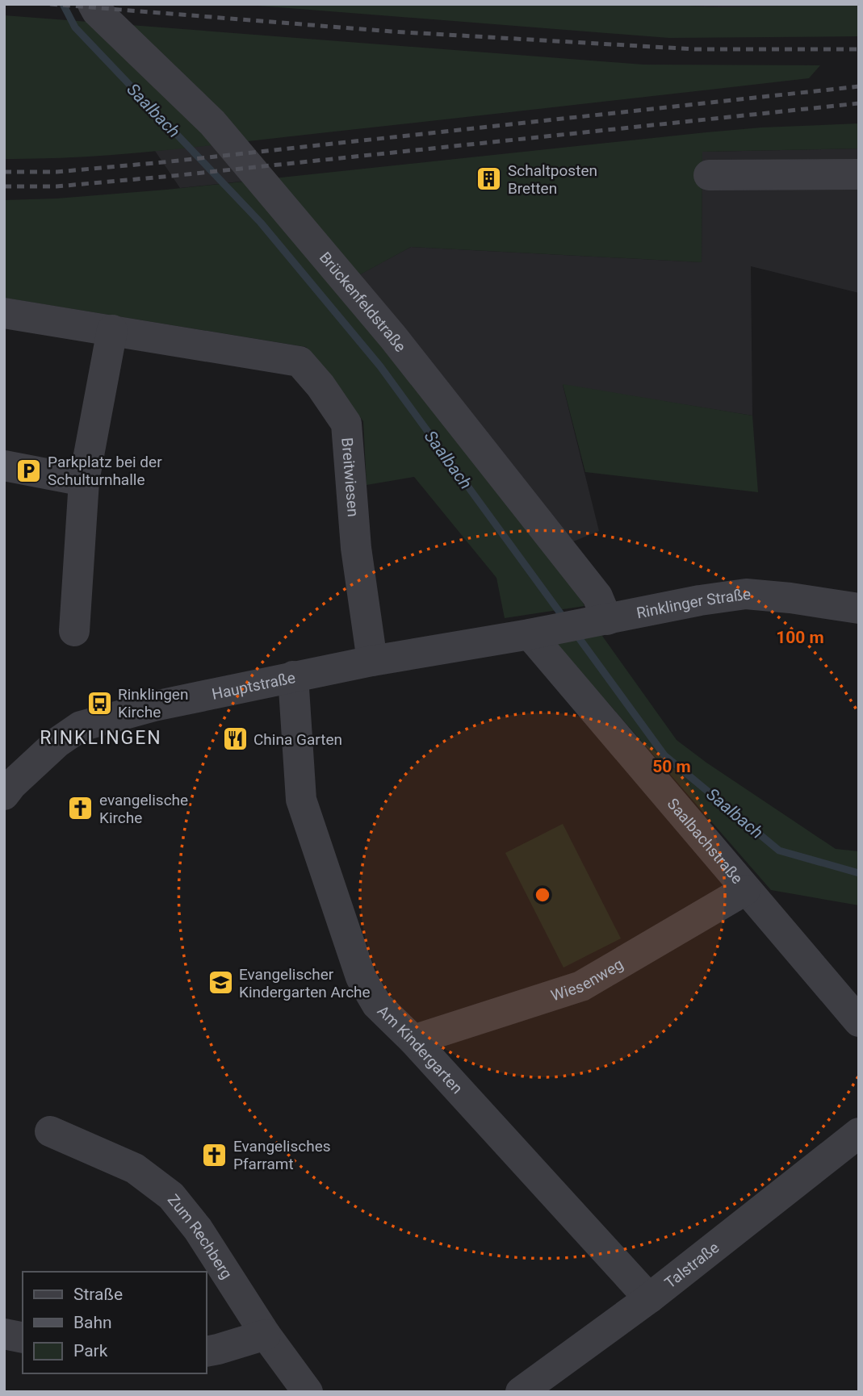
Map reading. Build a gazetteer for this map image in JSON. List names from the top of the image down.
{
  "streets": {
    "street": [
      "Brückenfeldstraße",
      "Breitwiesen",
      "Rinklinger Straße",
      "Hauptstraße",
      "Saalbachstraße",
      "Wiesenweg",
      "Am Kindergarten",
      "Zum Rechberg",
      "Talstraße"
    ]
  },
  "crossings": [
    ["Brückenfeldstraße", "Rinklinger Straße"],
    ["Breitwiesen", "Hauptstraße"],
    ["Rinklinger Straße", "Hauptstraße"],
    ["Rinklinger Straße", "Saalbachstraße"],
    ["Hauptstraße", "Saalbachstraße"],
    ["Hauptstraße", "Am Kindergarten"],
    ["Saalbachstraße", "Wiesenweg"],
    ["Wiesenweg", "Am Kindergarten"],
    ["Am Kindergarten", "Talstraße"]
  ],
  "districts": ["RINKLINGEN"],
  "water": ["Saalbach"],
  "places": {
    "building": ["Schaltposten Bretten"],
    "parking": ["Parkplatz bei der Schulturnhalle"],
    "bus stop": ["Rinklingen Kirche"],
    "restaurant": ["China Garten"],
    "church": ["evangelische Kirche", "Evangelisches Pfarramt"],
    "school or university": ["Evangelischer Kindergarten Arche"]
  },
  "legend": ["Straße", "Bahn", "Park"],
  "rings": ["100 m", "50 m"]
}
